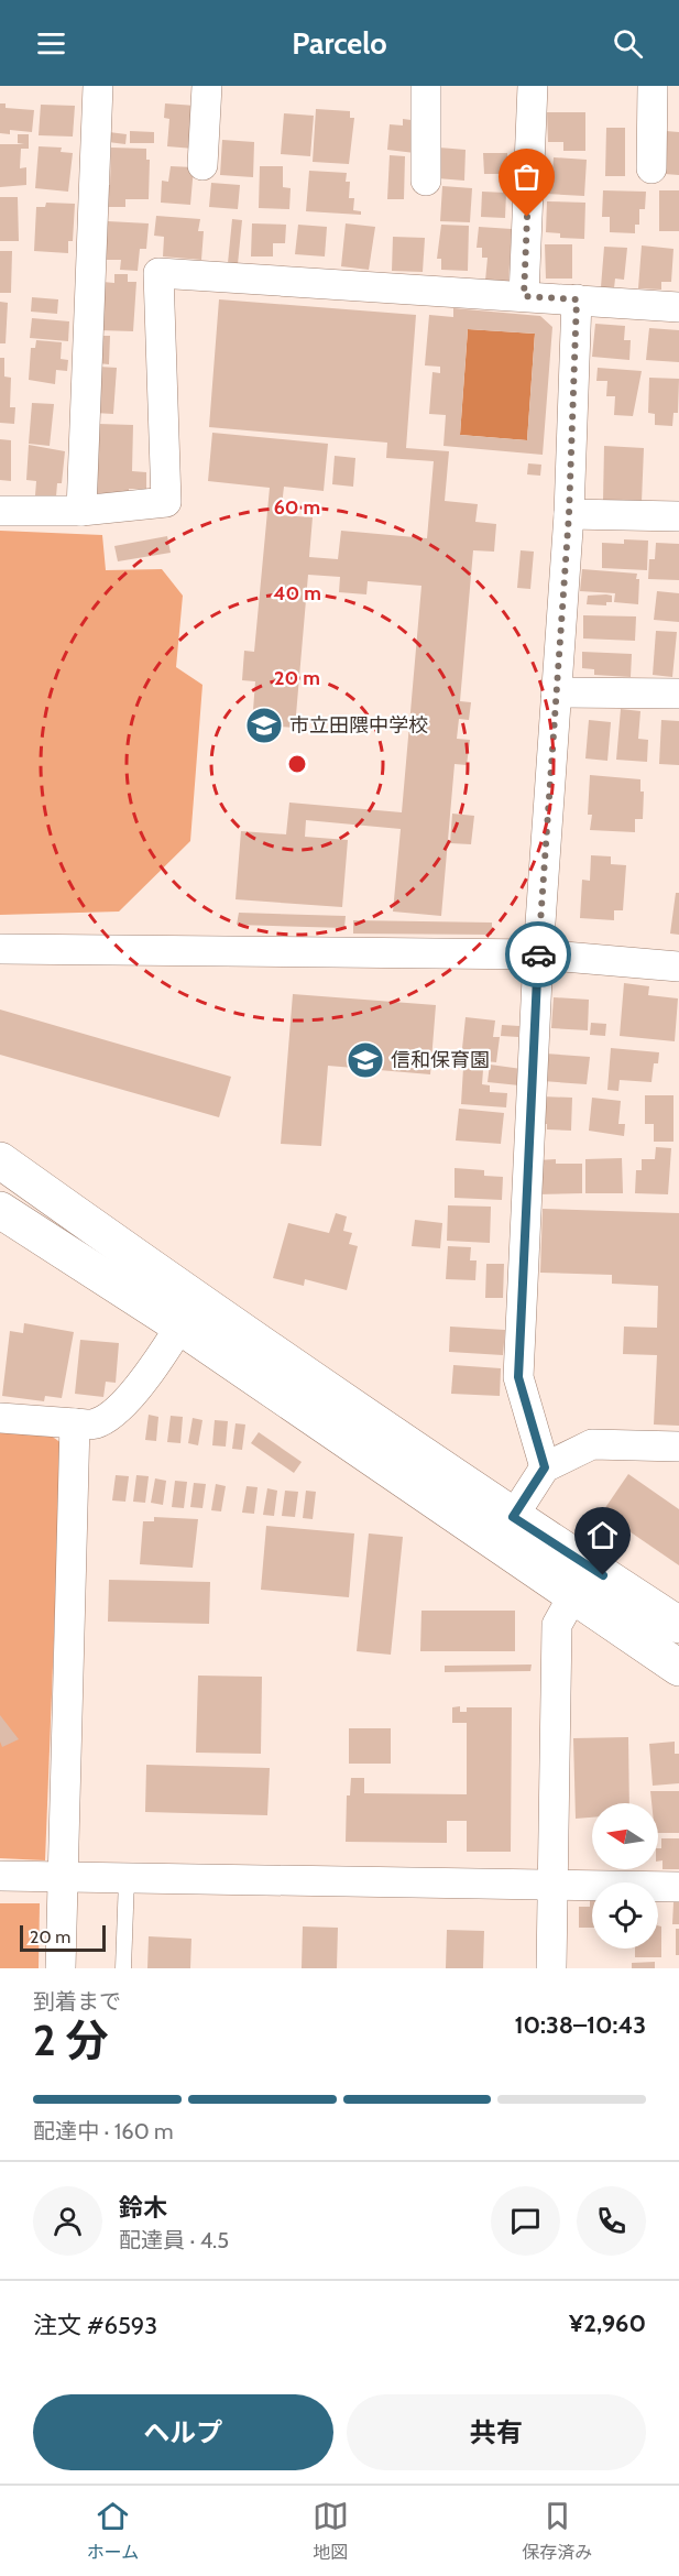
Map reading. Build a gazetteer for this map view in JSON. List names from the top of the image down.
{
  "places": {
    "school or university": ["市立田隈中学校", "信和保育園"]
  },
  "scale_bar": "20 m",
  "north": "left",
  "page": {
    "header": "Parcelo",
    "scale": "20 m",
    "heading": ["2 分", "到着まで", "10:38–10:43"],
    "panel": [
      "鈴木",
      "配達員 · 4.5",
      "注文 #6593",
      "¥2,960"
    ],
    "bar": "配達中 · 160 m",
    "buttons": ["ヘルプ", "共有"],
    "tabs": ["ホーム", "地図", "保存済み"]
  },
  "rings": ["60 m", "40 m", "20 m"]
}
